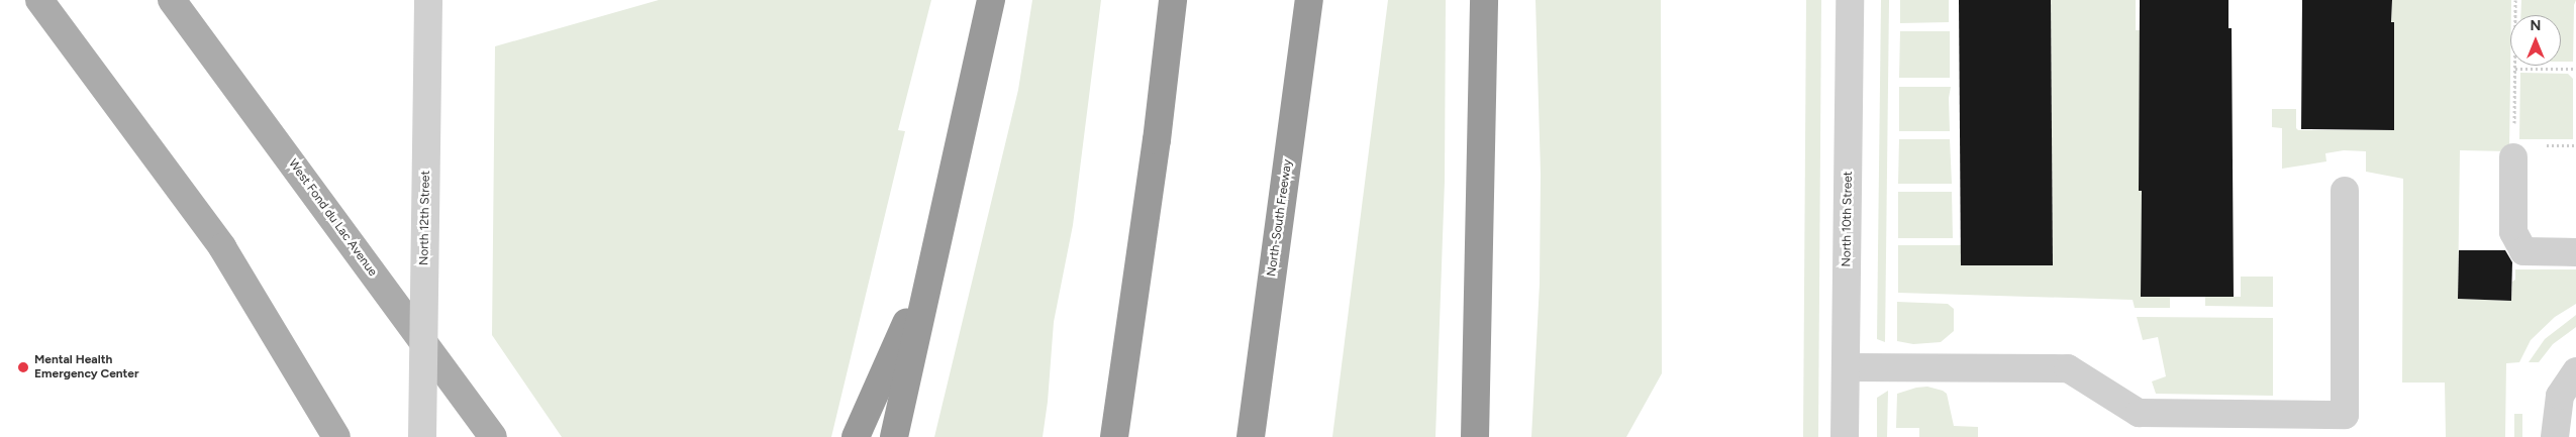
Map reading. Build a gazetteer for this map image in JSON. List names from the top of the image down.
{
  "streets": {
    "highway": ["North-South Freeway"],
    "main road": ["West Fond du Lac Avenue"],
    "street": ["North 12th Street", "North 10th Street"]
  },
  "places": ["Mental Health Emergency Center"],
  "north": "top"
}
